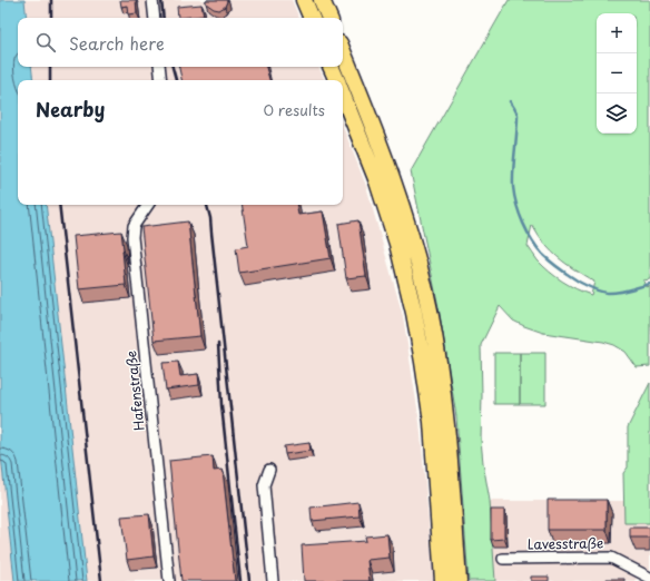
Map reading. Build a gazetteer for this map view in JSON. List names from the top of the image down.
{
  "streets": {
    "street": ["Hafenstraße", "Lavesstraße"]
  },
  "page": {
    "map_buttons": ["+", "−"],
    "search": "Search here",
    "heading": ["Nearby", "0 results"]
  }
}
